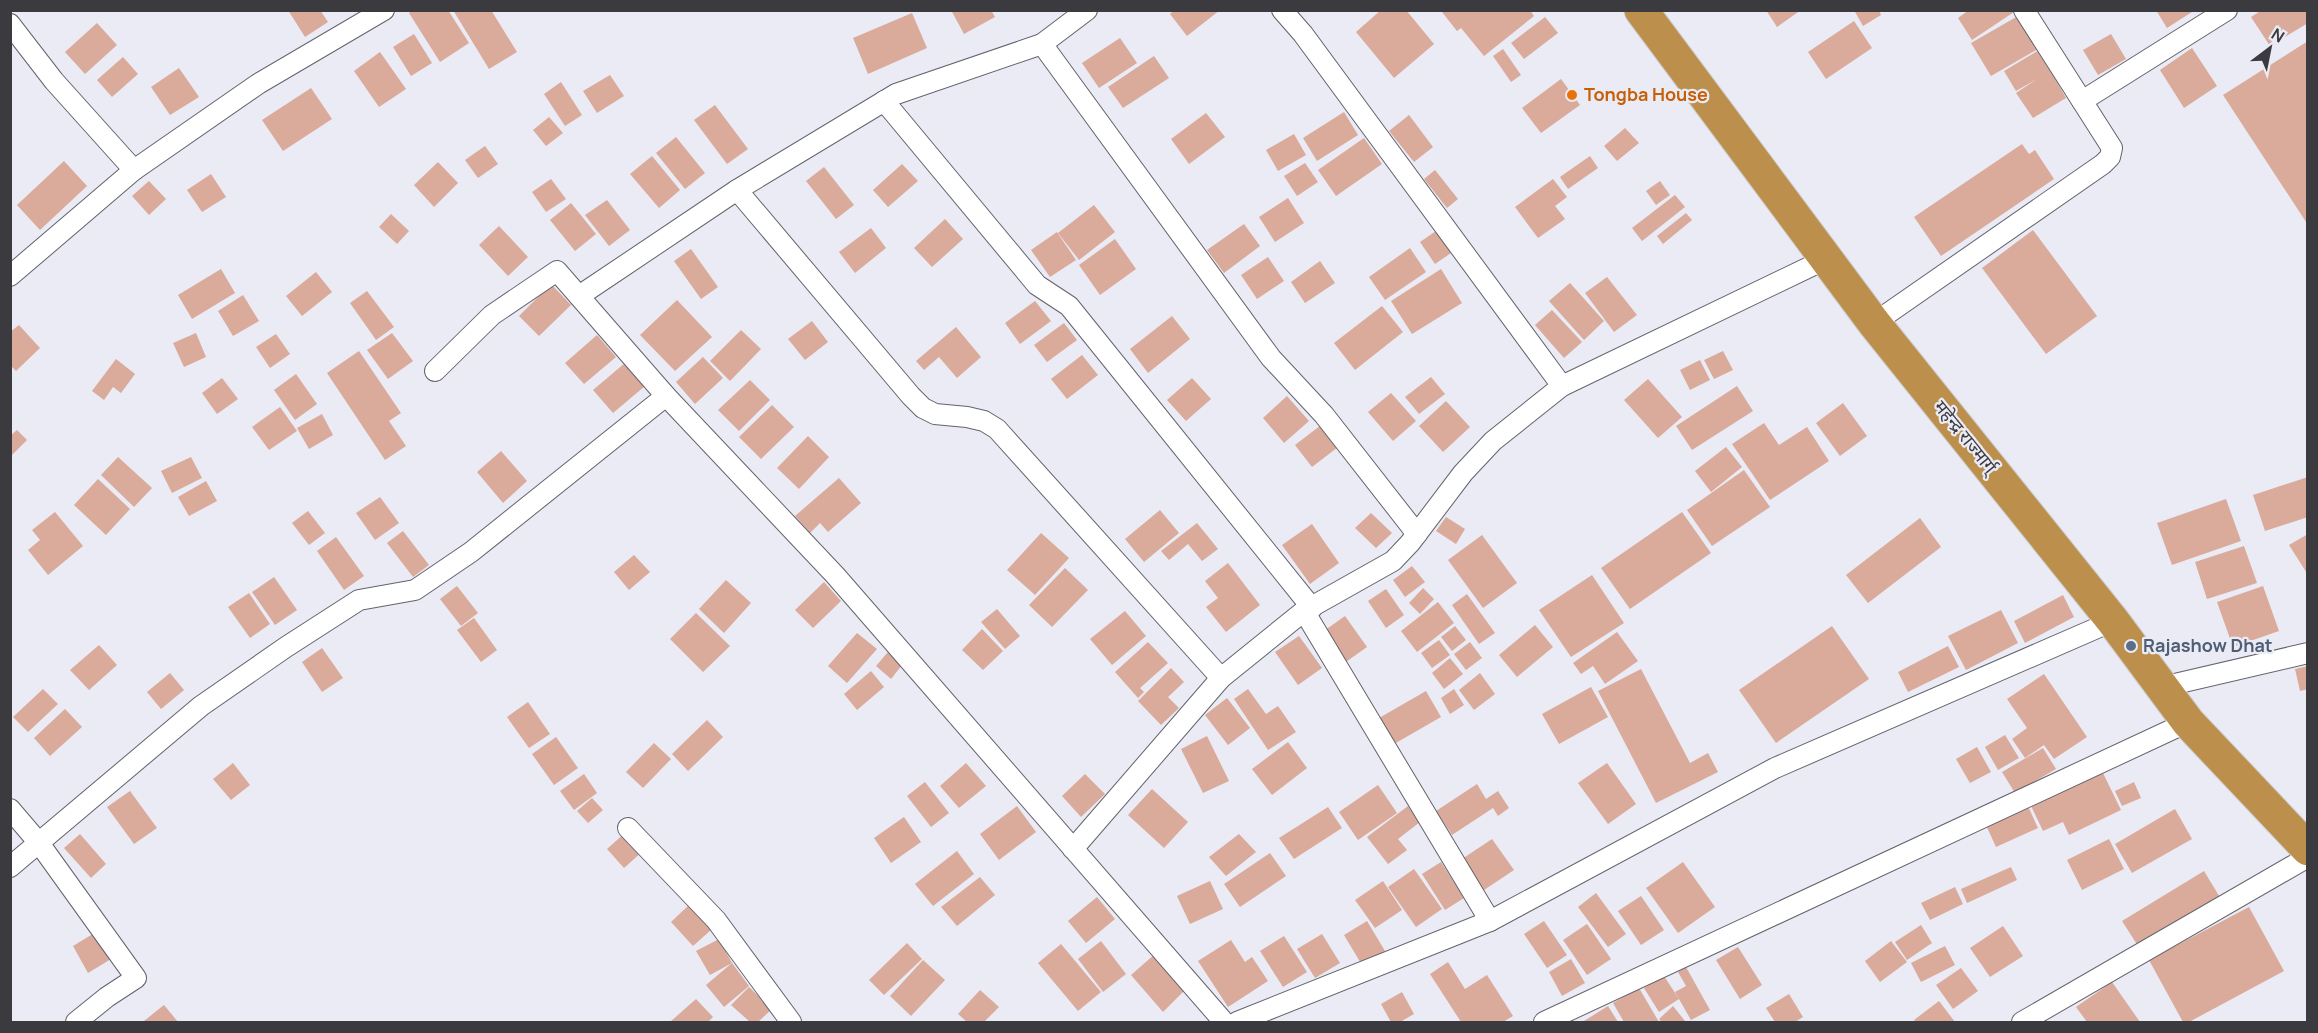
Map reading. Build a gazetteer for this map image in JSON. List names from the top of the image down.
{
  "streets": {
    "highway": ["महेन्द्र राज्मार्ग्"]
  },
  "places": ["Tongba House", "Rajashow Dhat"],
  "north": "top right"
}
